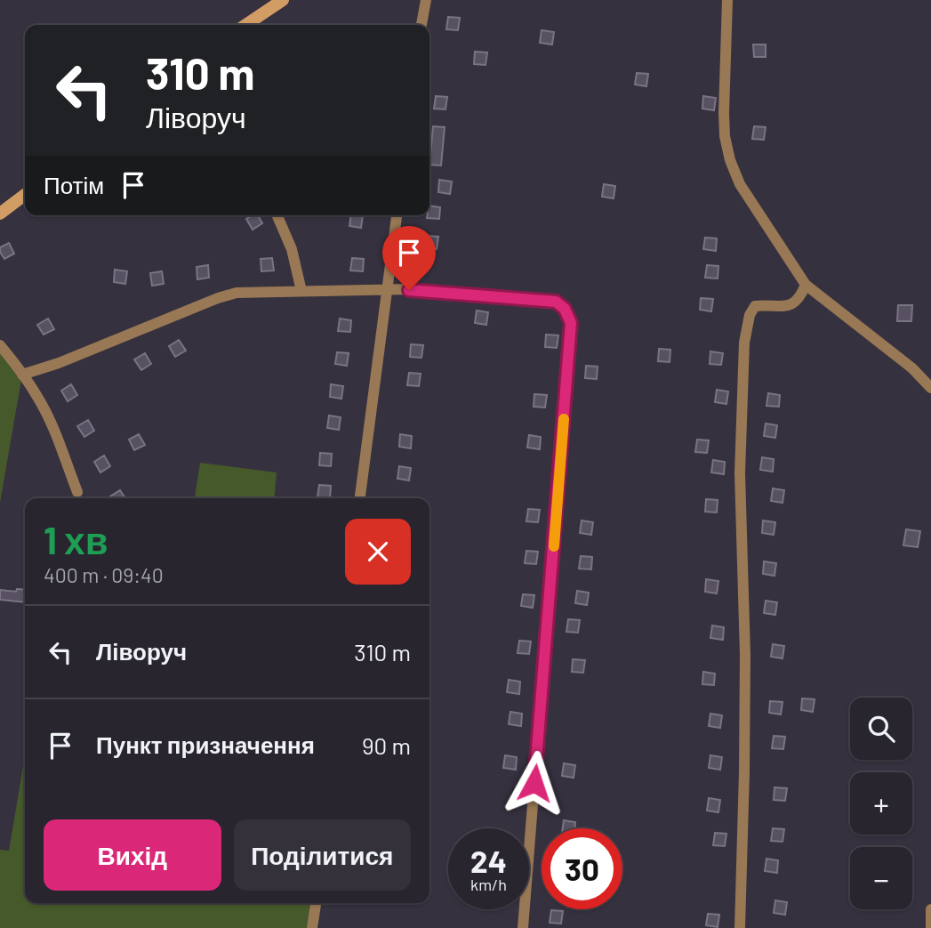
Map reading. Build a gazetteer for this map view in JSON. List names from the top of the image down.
{
  "page": {
    "turn": ["310 m", "Ліворуч"],
    "then": "Потім",
    "heading": ["1 хв", "400 m · 09:40"],
    "list": [
      {
        "name": "Ліворуч",
        "value": "310 m"
      },
      {
        "name": "Пункт призначення",
        "value": "90 m"
      }
    ],
    "map_buttons": ["+", "−"],
    "buttons": ["Вихід", "Поділитися"],
    "speed": "24 km/h",
    "limit": "30"
  }
}
